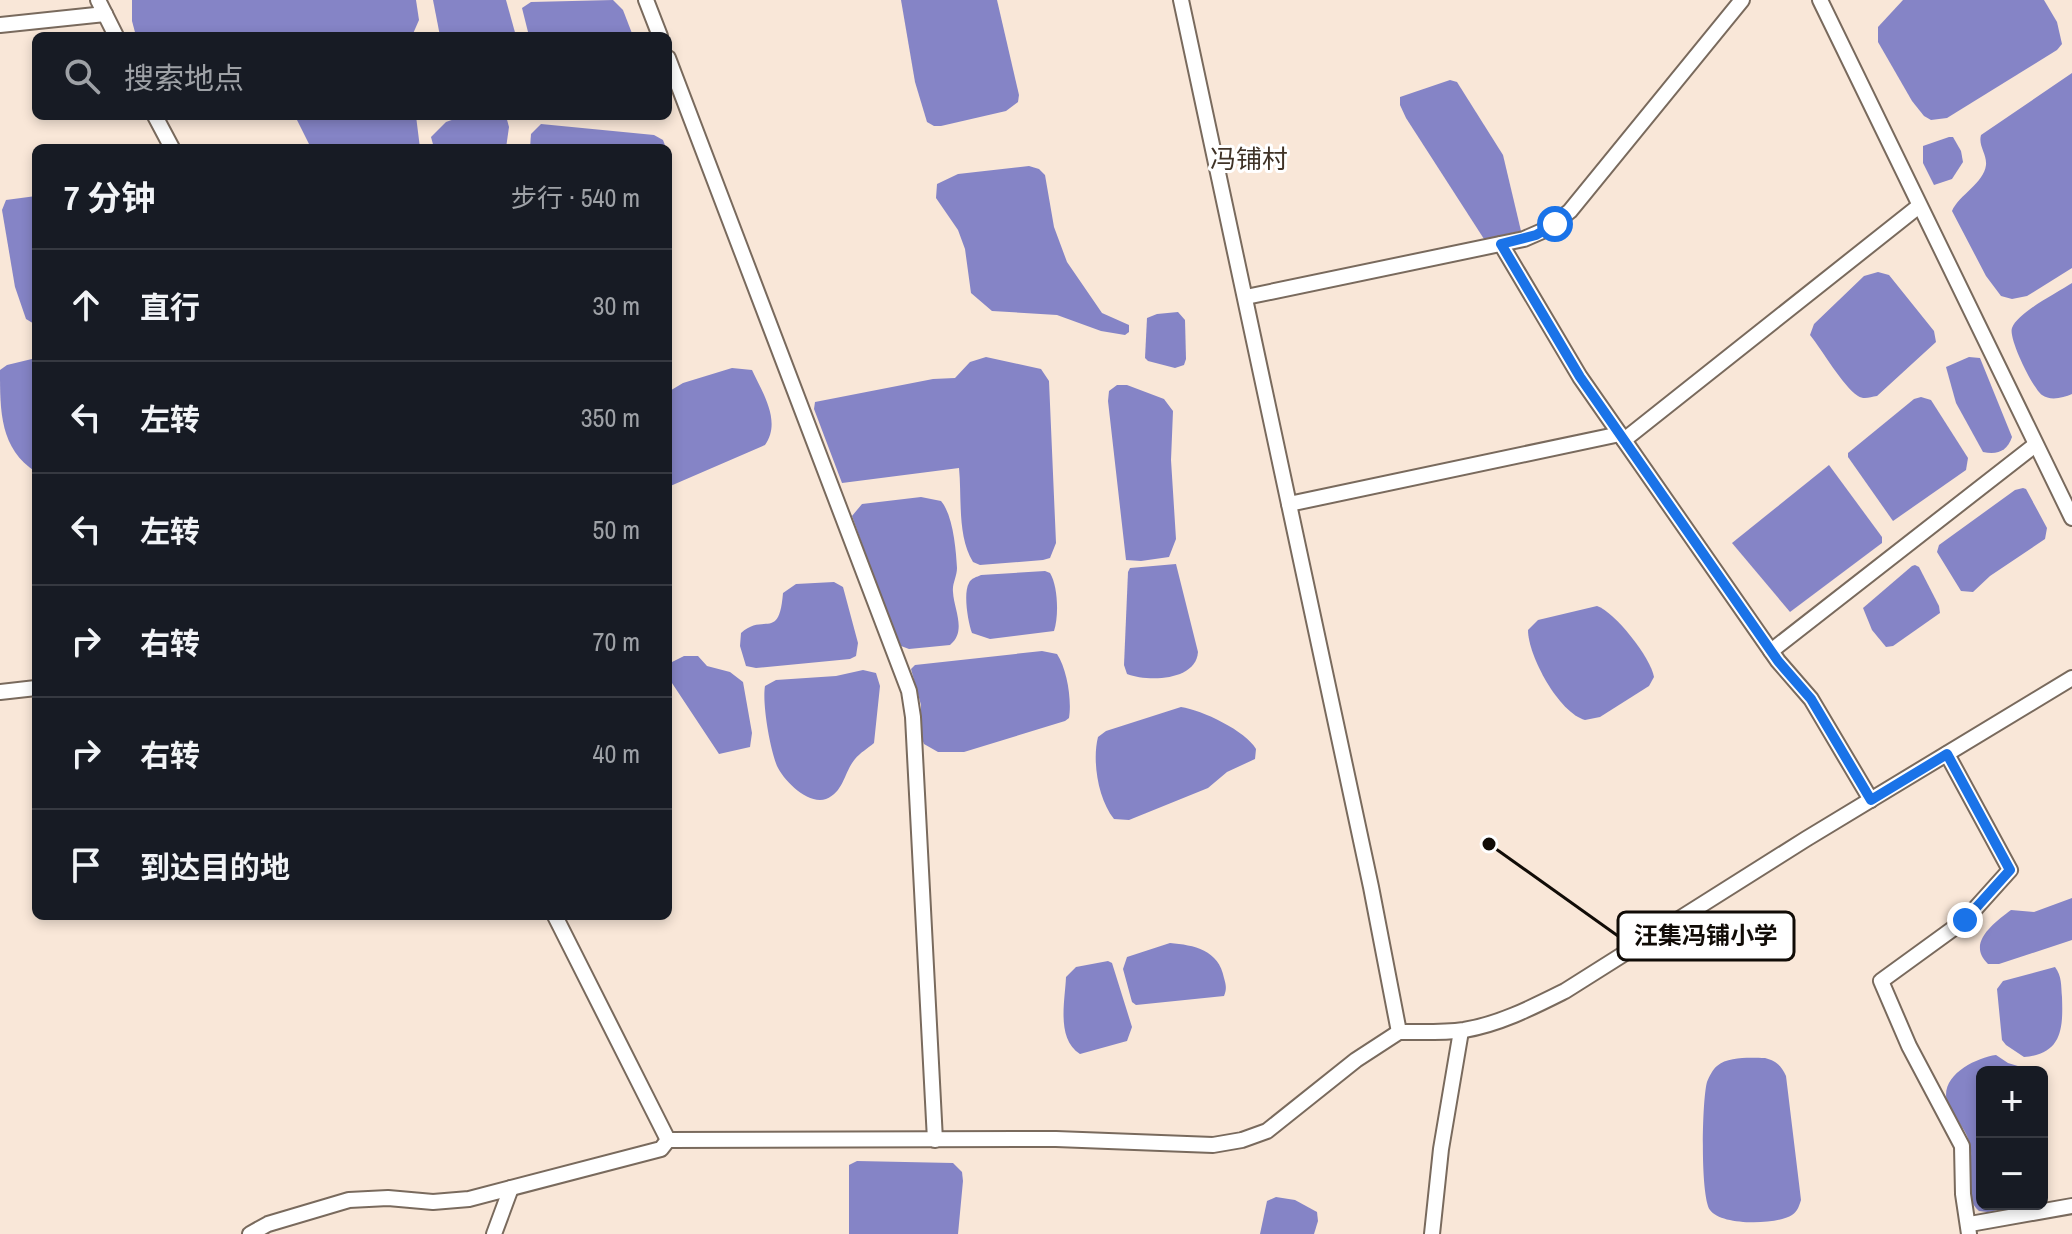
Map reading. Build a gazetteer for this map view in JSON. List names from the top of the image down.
{
  "districts": ["冯铺村"],
  "places": ["汪集冯铺小学"],
  "page": {
    "search": "搜索地点",
    "heading": ["7 分钟", "步行 · 540 m"],
    "list": [
      ["直行", "30 m"],
      ["左转", "350 m"],
      ["左转", "50 m"],
      ["右转", "70 m"],
      ["右转", "40 m"],
      "到达目的地"
    ],
    "map_buttons": ["+", "−"]
  }
}
